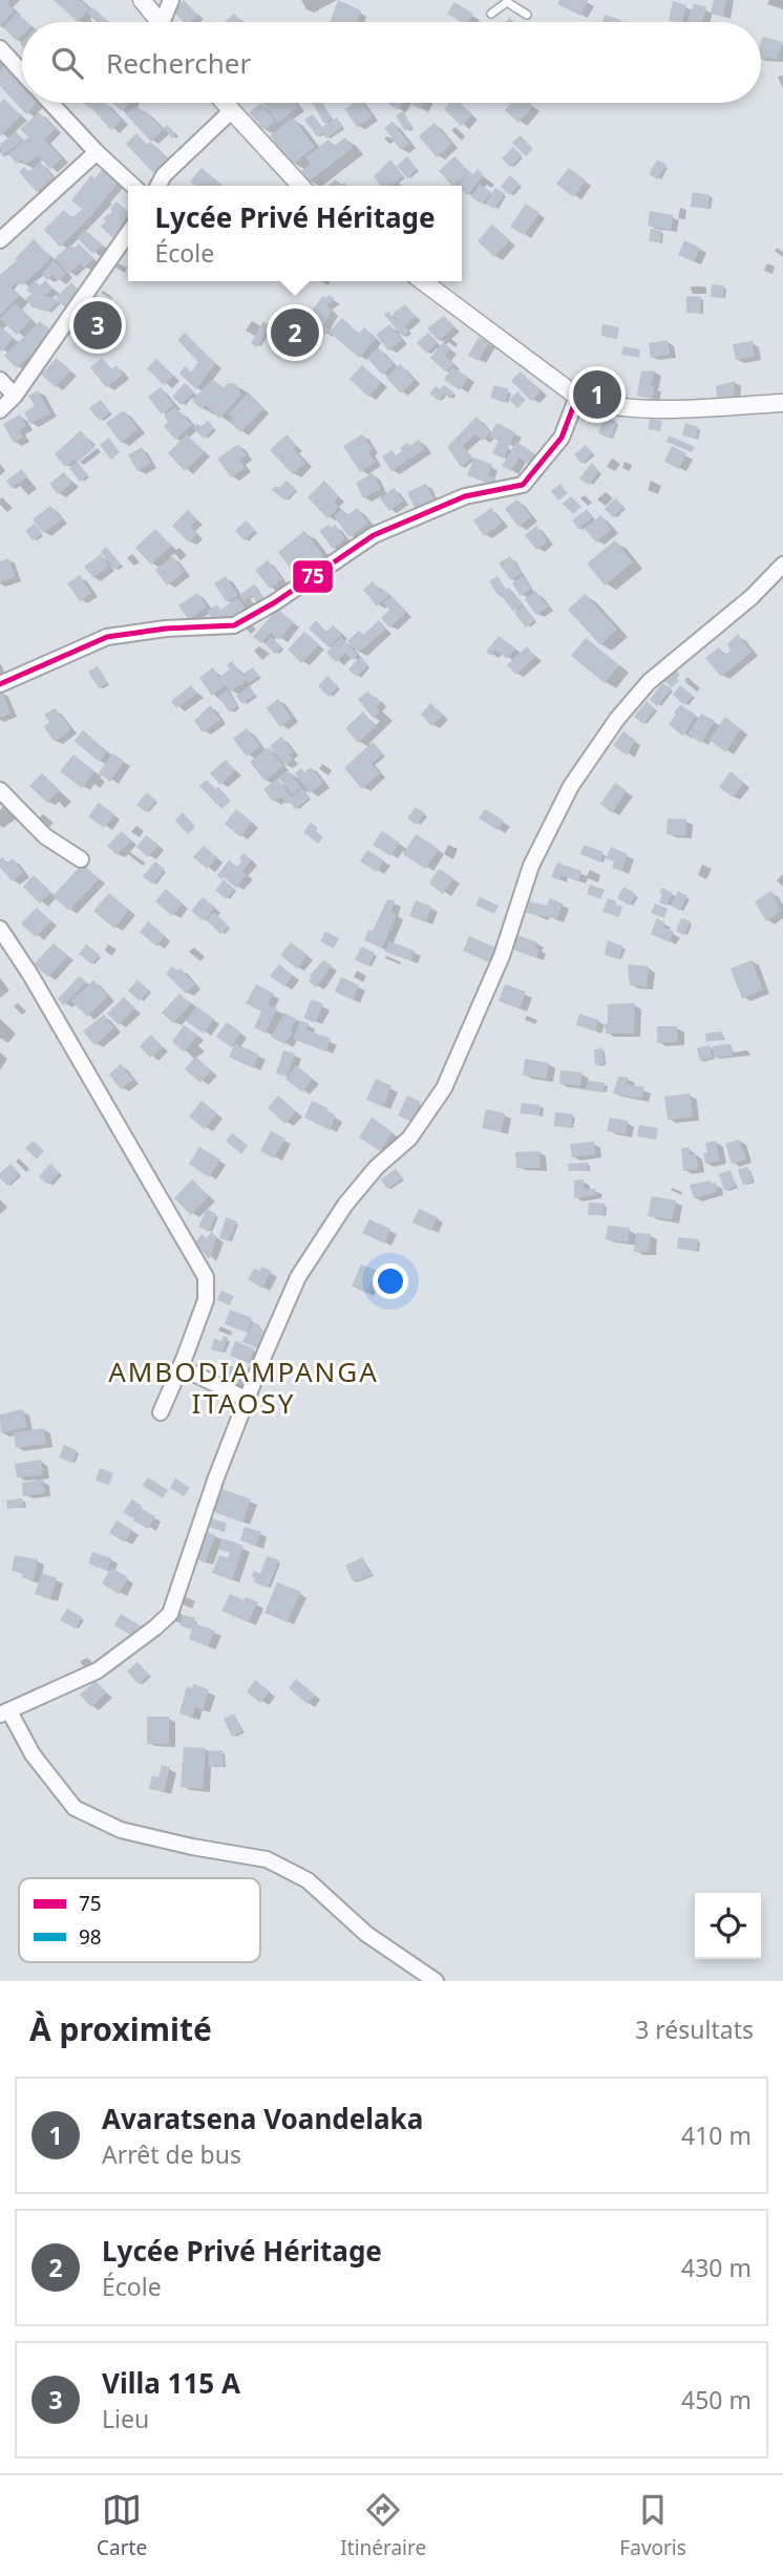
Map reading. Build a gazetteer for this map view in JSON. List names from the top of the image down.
{
  "districts": ["AMBODIAMPANGA ITAOSY"],
  "lines": ["transit line 75"],
  "legend": ["75", "98"],
  "page": {
    "search": "Rechercher",
    "popup": ["Lycée Privé Héritage", "École"],
    "pins": ["3", "2", "1"],
    "heading": ["À proximité", "3 résultats"],
    "list": [
      {
        "mark": "1",
        "name": "Avaratsena Voandelaka",
        "note": "Arrêt de bus",
        "value": "410 m"
      },
      {
        "mark": "2",
        "name": "Lycée Privé Héritage",
        "note": "École",
        "value": "430 m"
      },
      {
        "mark": "3",
        "name": "Villa 115 A",
        "note": "Lieu",
        "value": "450 m"
      }
    ],
    "nav": ["Carte", "Itinéraire", "Favoris"]
  }
}
